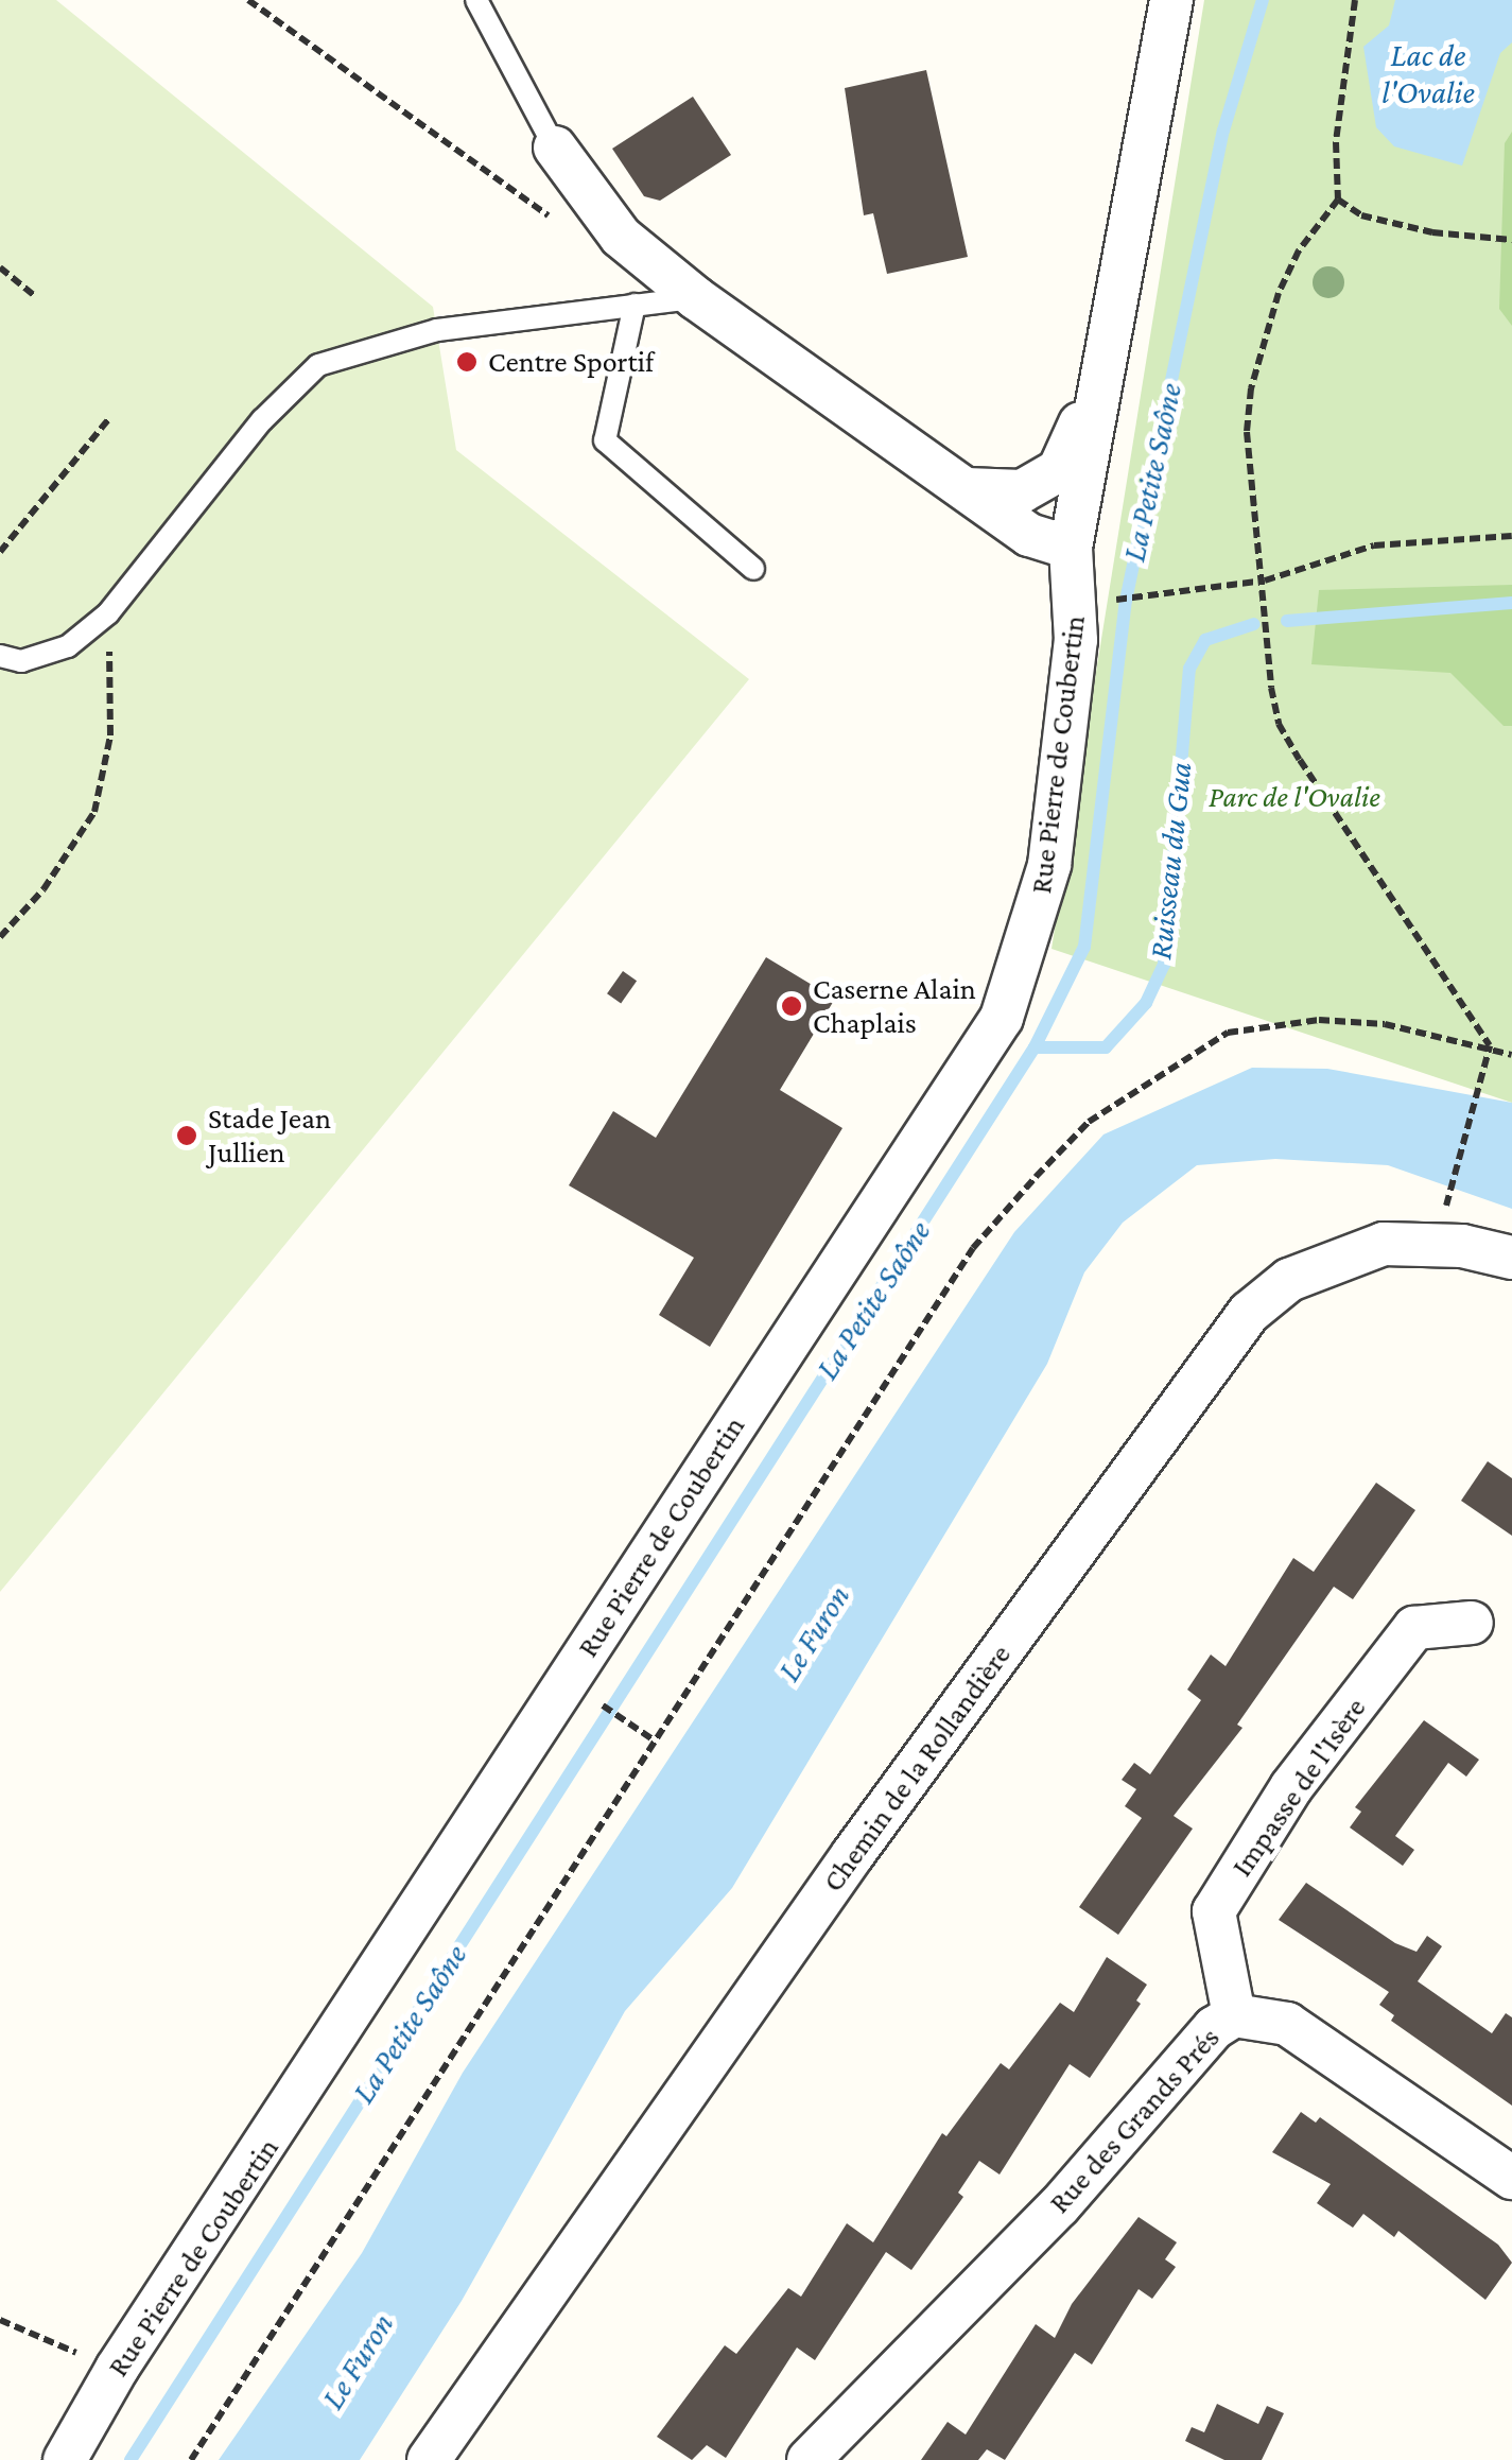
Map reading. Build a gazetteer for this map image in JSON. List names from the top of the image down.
{
  "streets": {
    "street": [
      "Rue Pierre de Coubertin",
      "Chemin de la Rollandière",
      "Impasse de l'Isère",
      "Rue des Grands Prés"
    ]
  },
  "crossings": [
    ["Impasse de l'Isère", "Rue des Grands Prés"]
  ],
  "water": [
    "Lac de l'Ovalie",
    "La Petite Saône",
    "Ruisseau du Gua",
    "Le Furon"
  ],
  "parks": ["Parc de l'Ovalie"],
  "places": ["Centre Sportif", "Caserne Alain Chaplais", "Stade Jean Jullien"]
}
